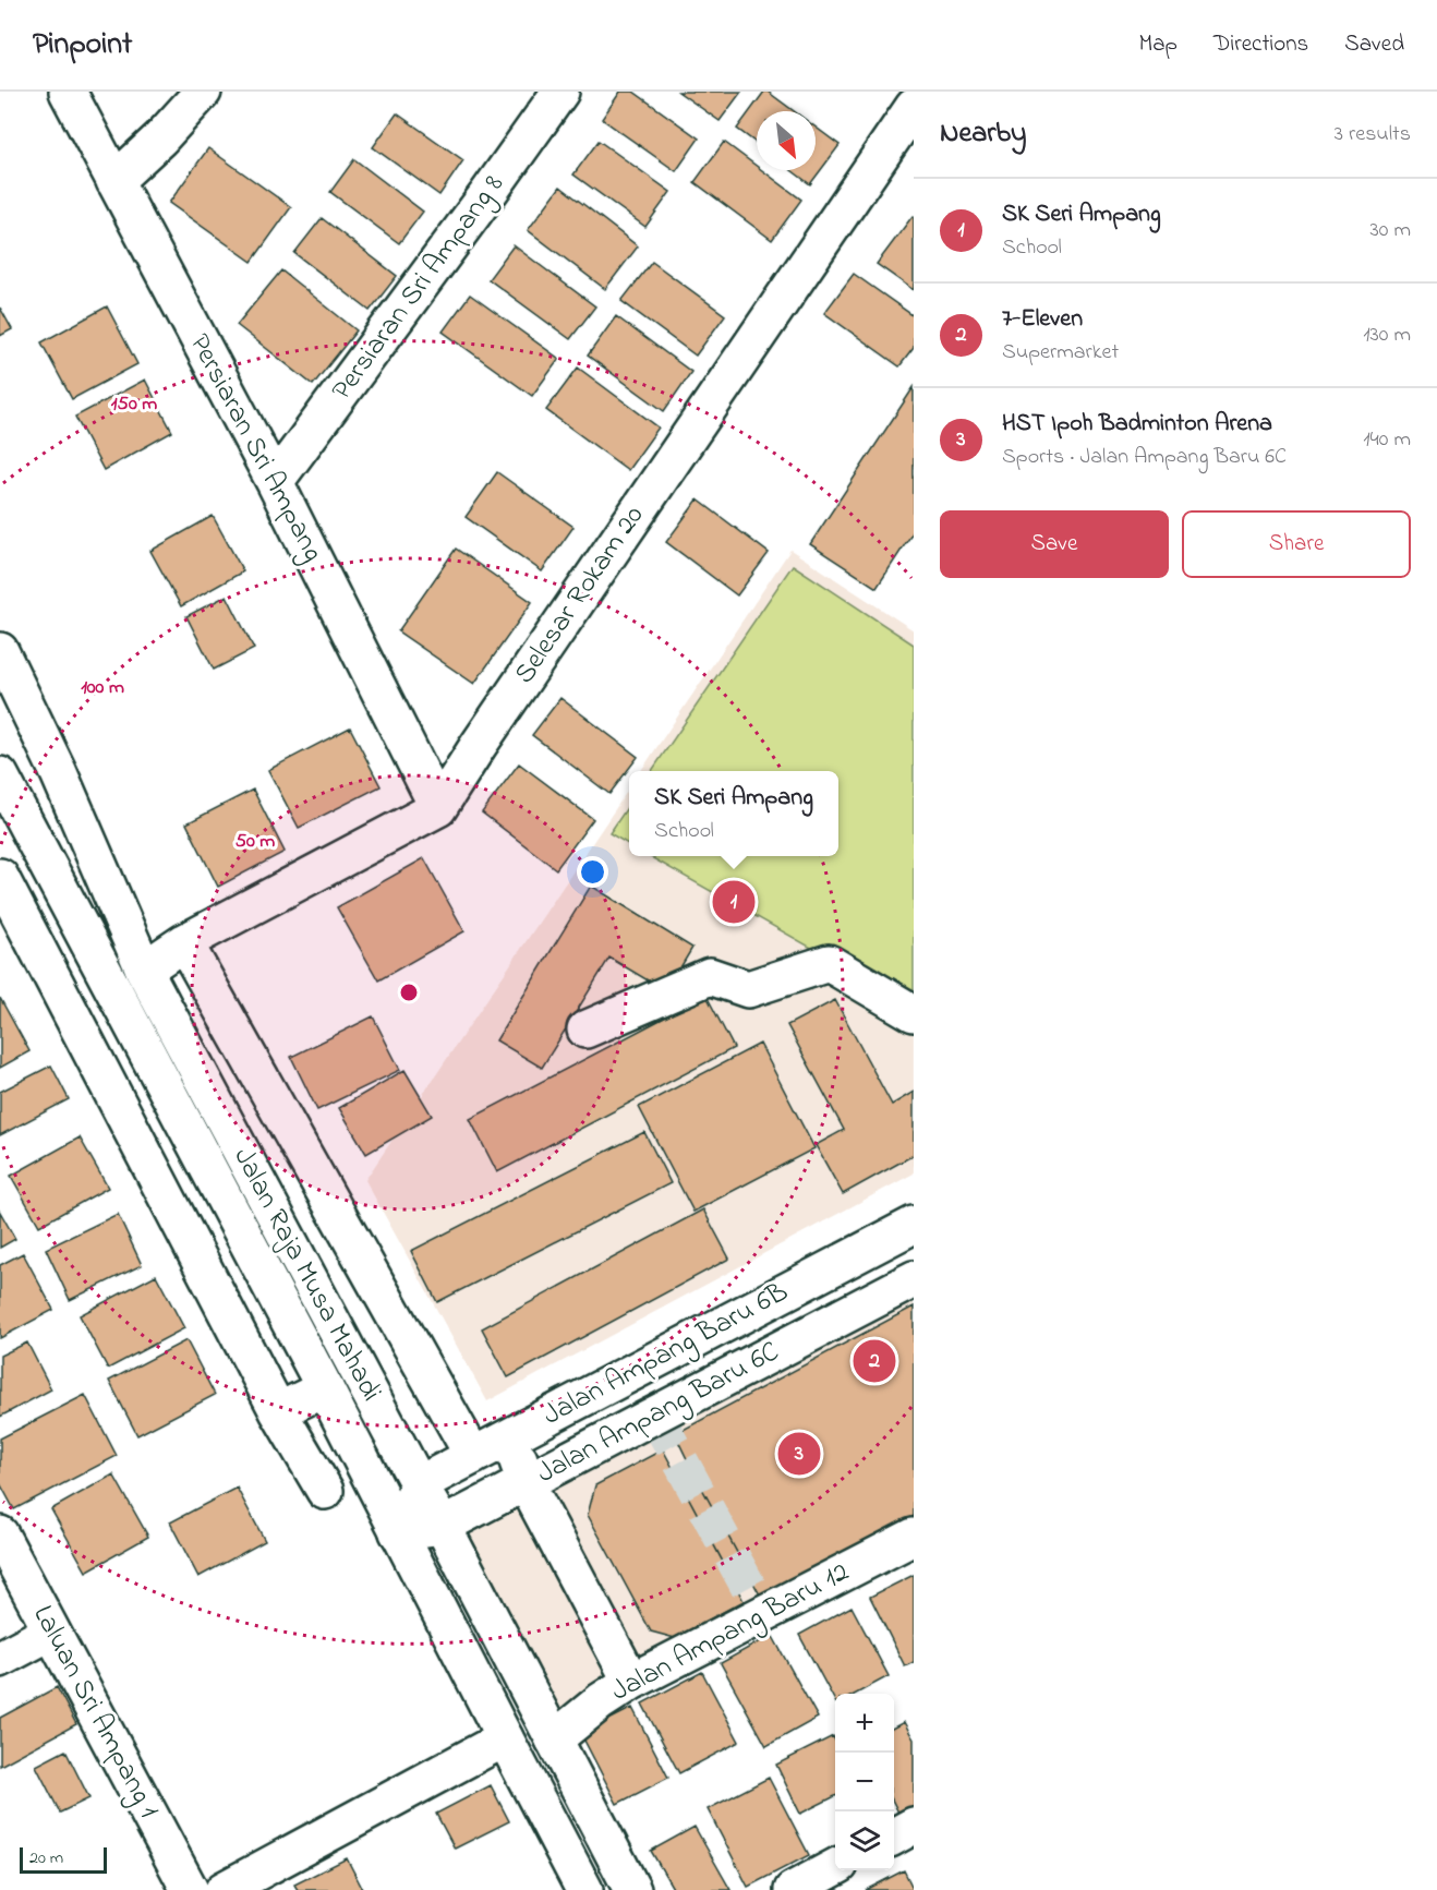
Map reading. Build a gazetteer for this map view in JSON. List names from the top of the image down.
{
  "streets": {
    "street": [
      "Persiaran Sri Ampang 8",
      "Persiaran Sri Ampang",
      "Selesar Rokam 20",
      "Jalan Raja Musa Mahadi",
      "Jalan Ampang Baru 6B",
      "Jalan Ampang Baru 6C",
      "Jalan Ampang Baru 12",
      "Laluan Sri Ampang 1"
    ]
  },
  "crossings": [
    ["Persiaran Sri Ampang 8", "Persiaran Sri Ampang"],
    ["Persiaran Sri Ampang", "Selesar Rokam 20"],
    ["Selesar Rokam 20", "Jalan Raja Musa Mahadi"],
    ["Jalan Raja Musa Mahadi", "Jalan Ampang Baru 6B"],
    ["Jalan Raja Musa Mahadi", "Jalan Ampang Baru 6C"],
    ["Jalan Raja Musa Mahadi", "Jalan Ampang Baru 12"]
  ],
  "scale_bar": "20 m",
  "north": "bottom right",
  "page": {
    "header": "Pinpoint",
    "nav": ["Map", "Directions", "Saved"],
    "heading": ["Nearby", "3 results"],
    "list": [
      {
        "mark": "1",
        "name": "SK Seri Ampang",
        "note": "School",
        "value": "30 m"
      },
      {
        "mark": "2",
        "name": "7-Eleven",
        "note": "Supermarket",
        "value": "130 m"
      },
      {
        "mark": "3",
        "name": "HST Ipoh Badminton Arena",
        "note": "Sports · Jalan Ampang Baru 6C",
        "value": "140 m"
      }
    ],
    "buttons": ["Save", "Share"],
    "popup": ["SK Seri Ampang", "School"],
    "pins": ["1", "2", "3"],
    "map_buttons": ["+", "−"],
    "scale": "20 m"
  },
  "rings": ["150 m", "100 m", "50 m"]
}
